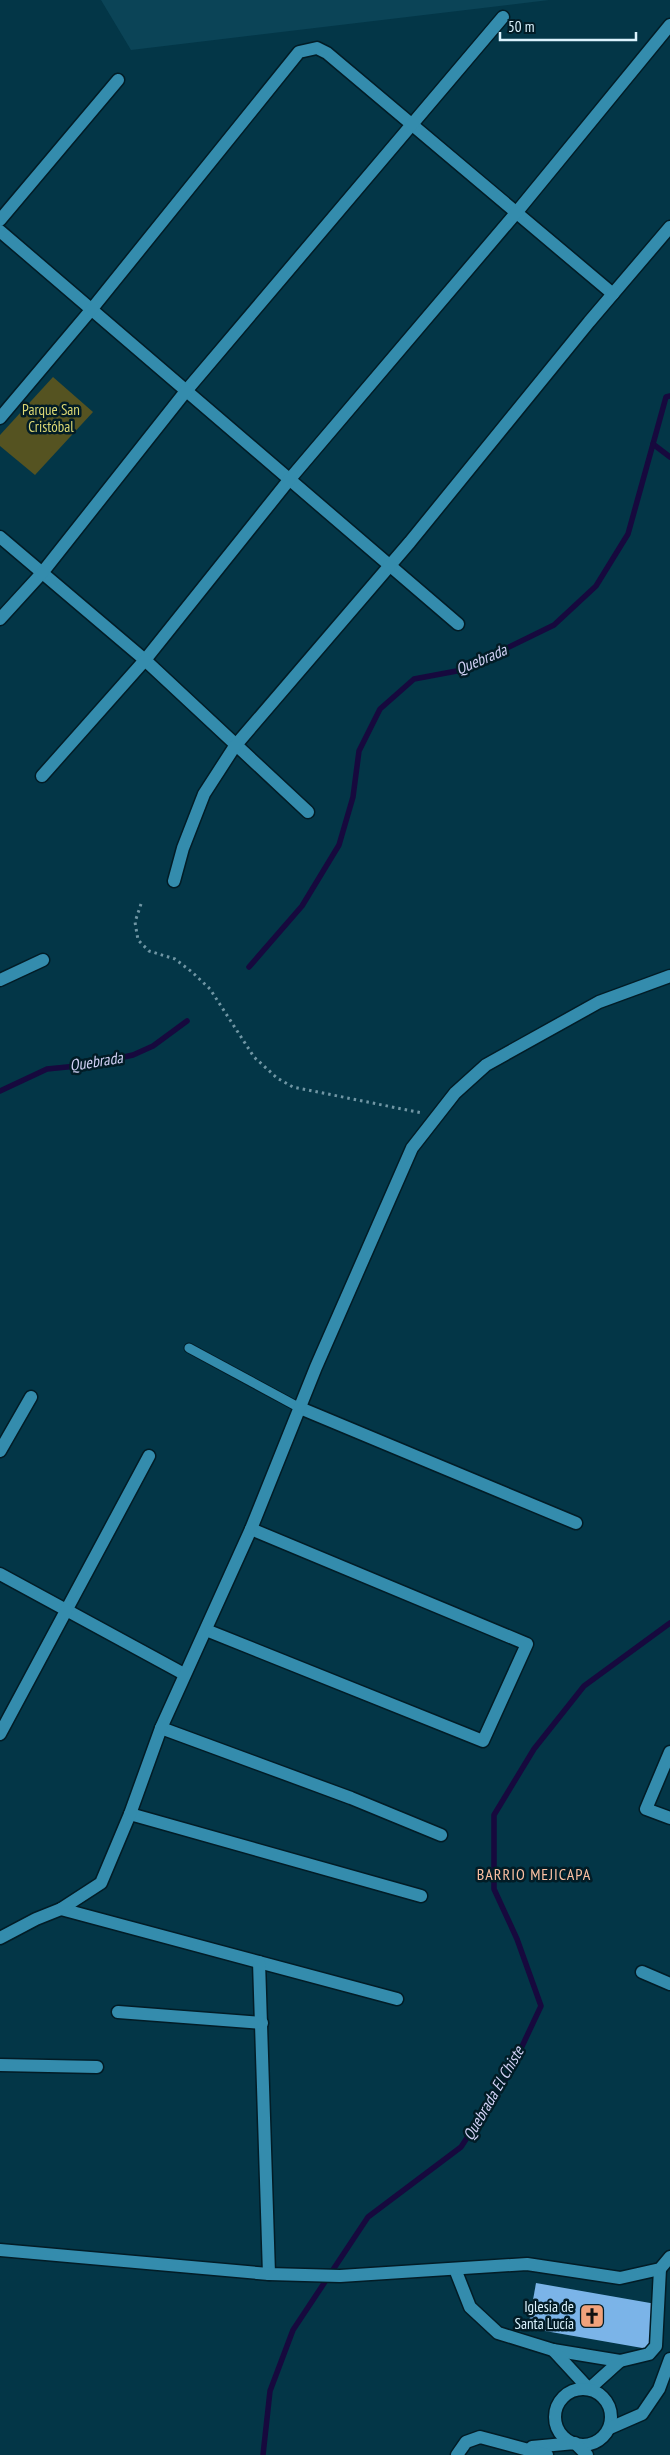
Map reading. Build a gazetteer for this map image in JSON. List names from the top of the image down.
{
  "districts": ["BARRIO MEJICAPA"],
  "water": ["Quebrada", "Quebrada El Chiste"],
  "parks": ["Parque San Cristóbal"],
  "places": {
    "church": ["Iglesia de Santa Lucía"]
  },
  "scale_bar": "50 m"
}
